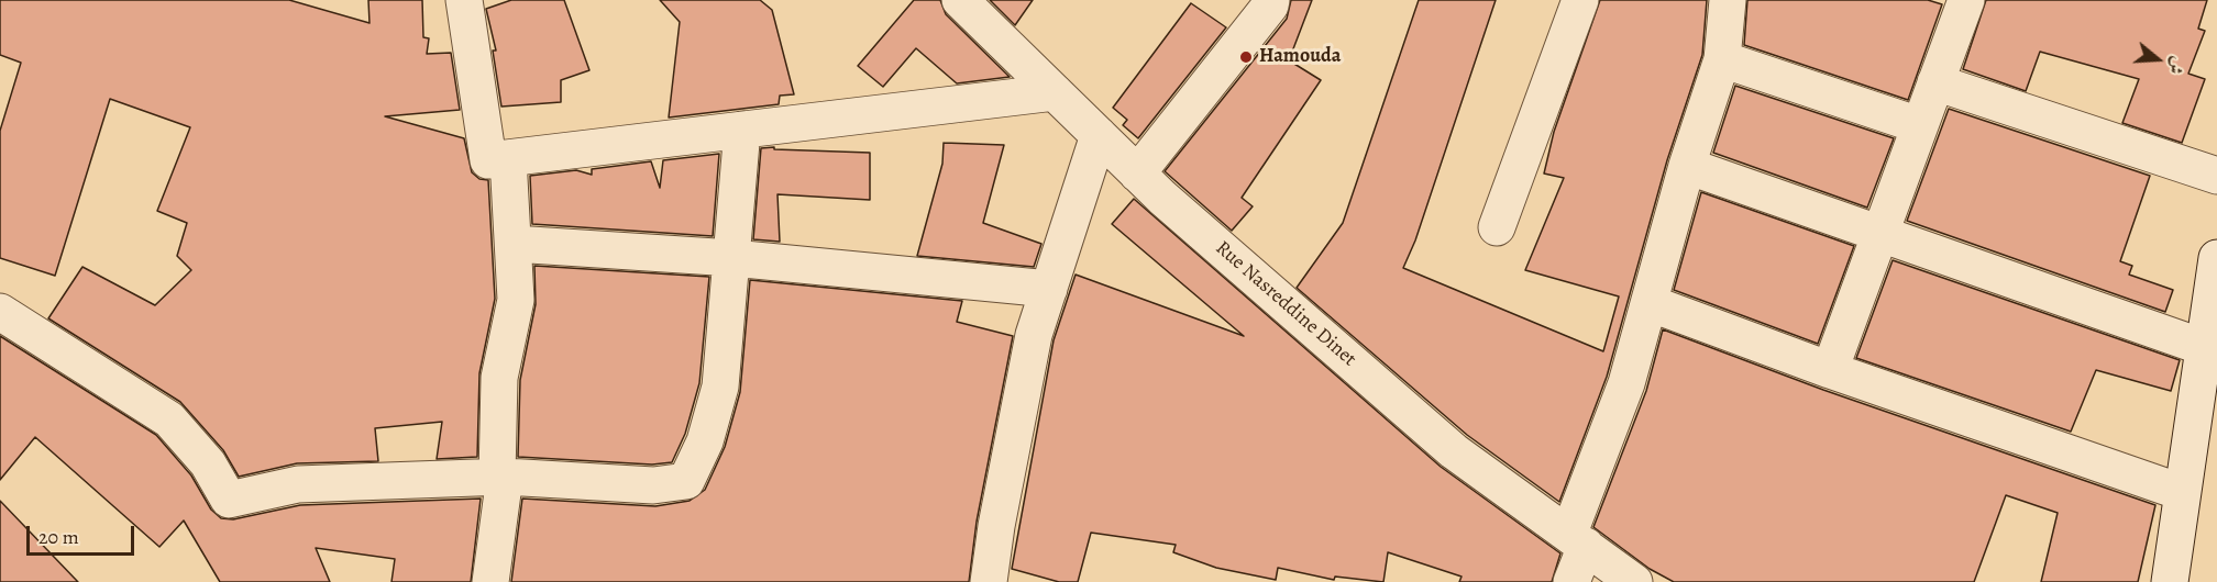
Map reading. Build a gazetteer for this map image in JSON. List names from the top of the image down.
{
  "streets": {
    "street": ["Rue Nasreddine Dinet"]
  },
  "places": ["Hamouda"],
  "scale_bar": "20 m",
  "north": "right"
}
